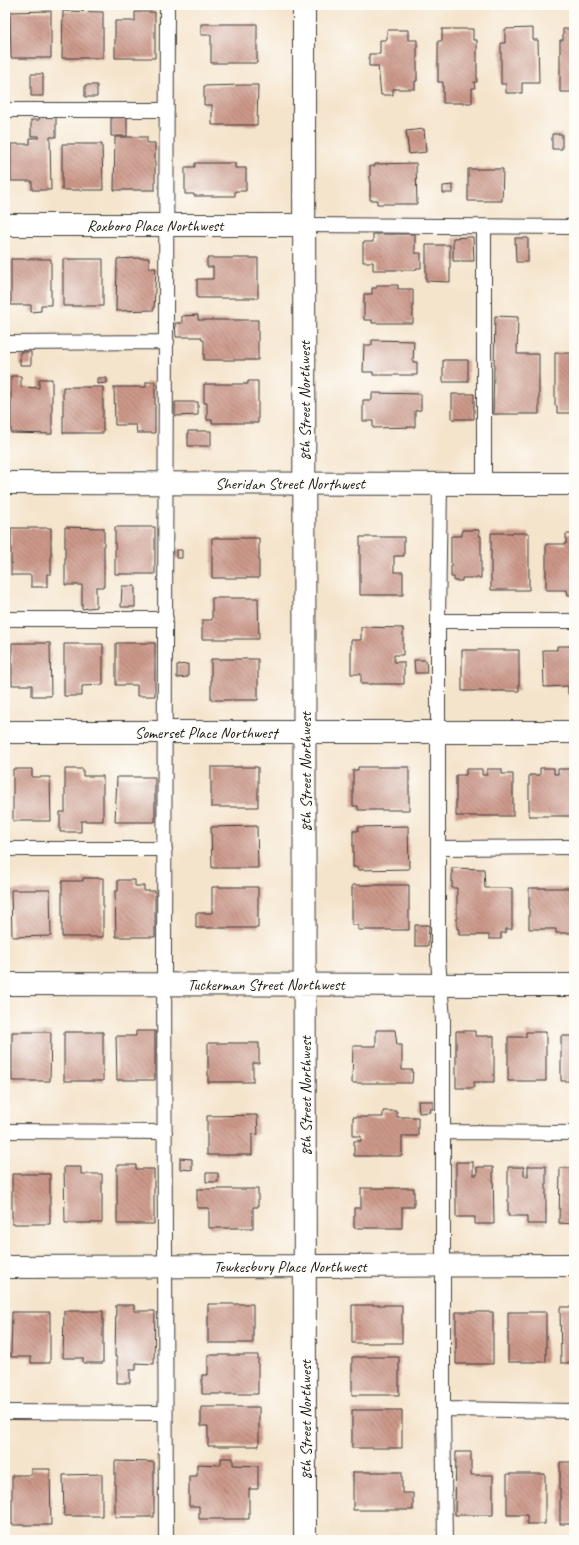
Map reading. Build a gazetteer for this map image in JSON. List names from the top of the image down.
{
  "streets": {
    "street": [
      "Roxboro Place Northwest",
      "8th Street Northwest",
      "Sheridan Street Northwest",
      "Somerset Place Northwest",
      "Tuckerman Street Northwest",
      "Tewkesbury Place Northwest"
    ]
  },
  "crossings": [
    ["Roxboro Place Northwest", "8th Street Northwest"],
    ["8th Street Northwest", "Sheridan Street Northwest"],
    ["8th Street Northwest", "Somerset Place Northwest"],
    ["8th Street Northwest", "Tuckerman Street Northwest"],
    ["8th Street Northwest", "Tewkesbury Place Northwest"]
  ]
}
